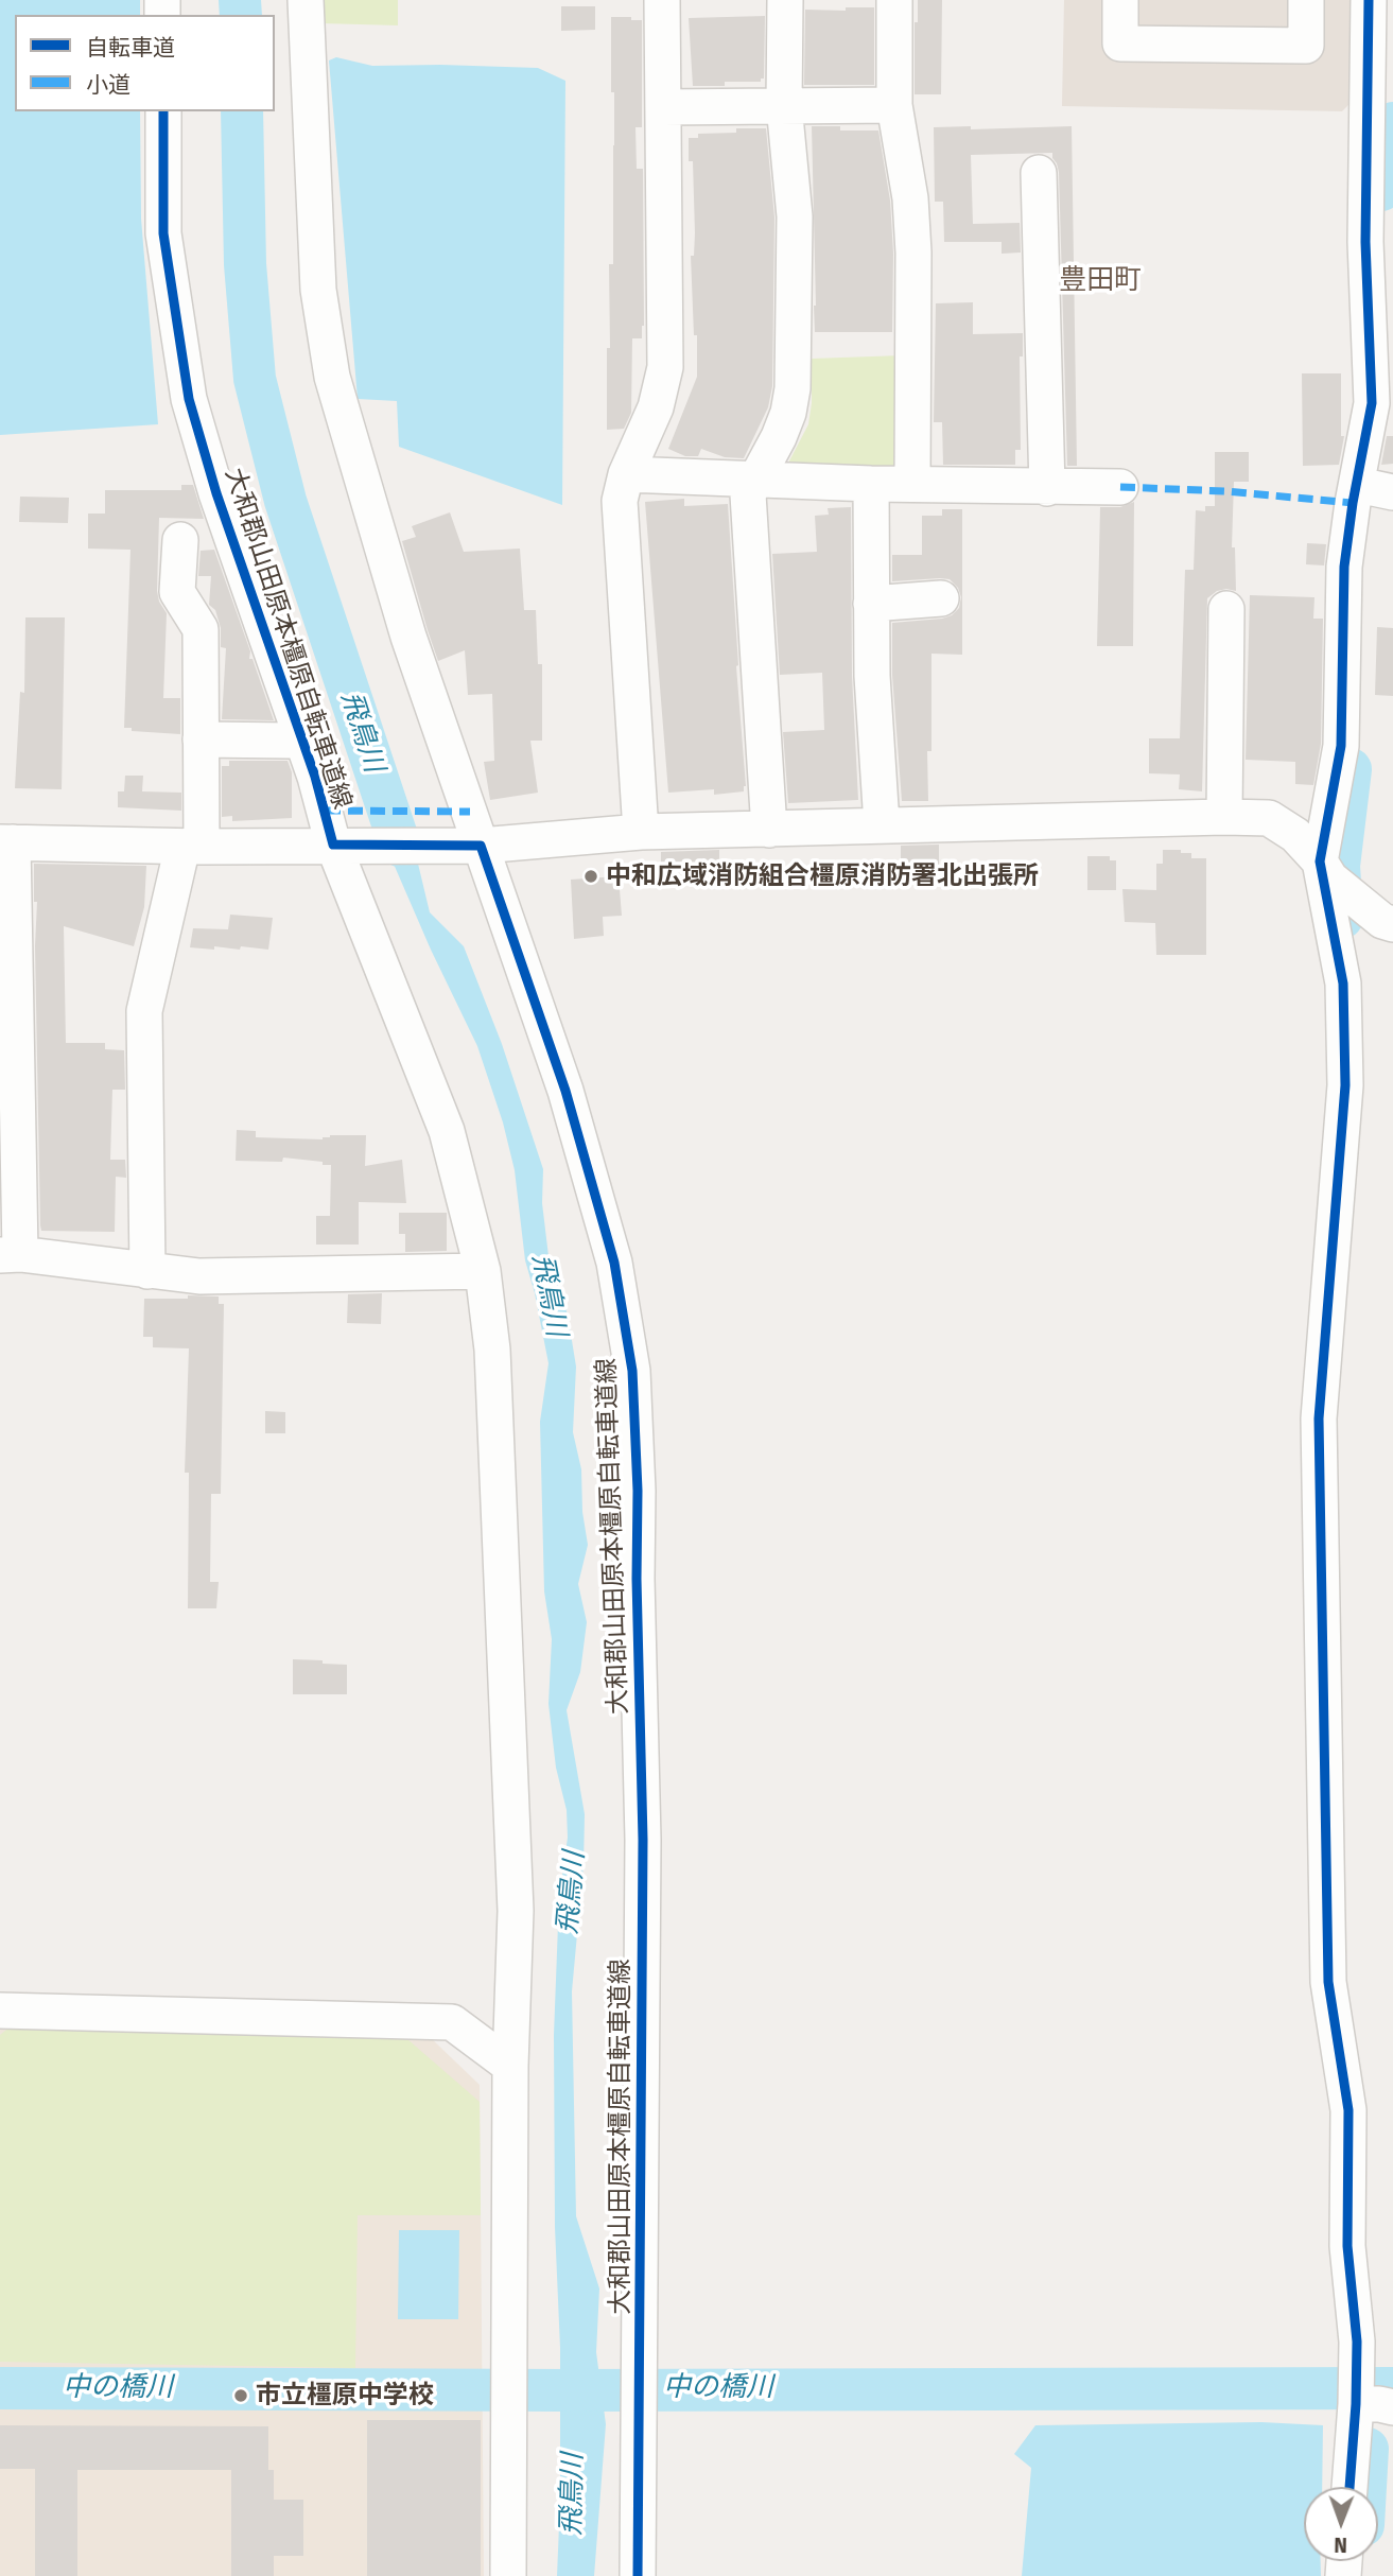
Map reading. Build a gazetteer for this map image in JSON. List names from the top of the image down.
{
  "streets": {
    "street": ["大和郡山田原本橿原自転車道線"]
  },
  "districts": ["豊田町"],
  "water": ["飛鳥川", "中の橋川"],
  "places": ["中和広域消防組合橿原消防署北出張所", "市立橿原中学校"],
  "legend": ["自転車道", "小道"],
  "north": "bottom"
}
